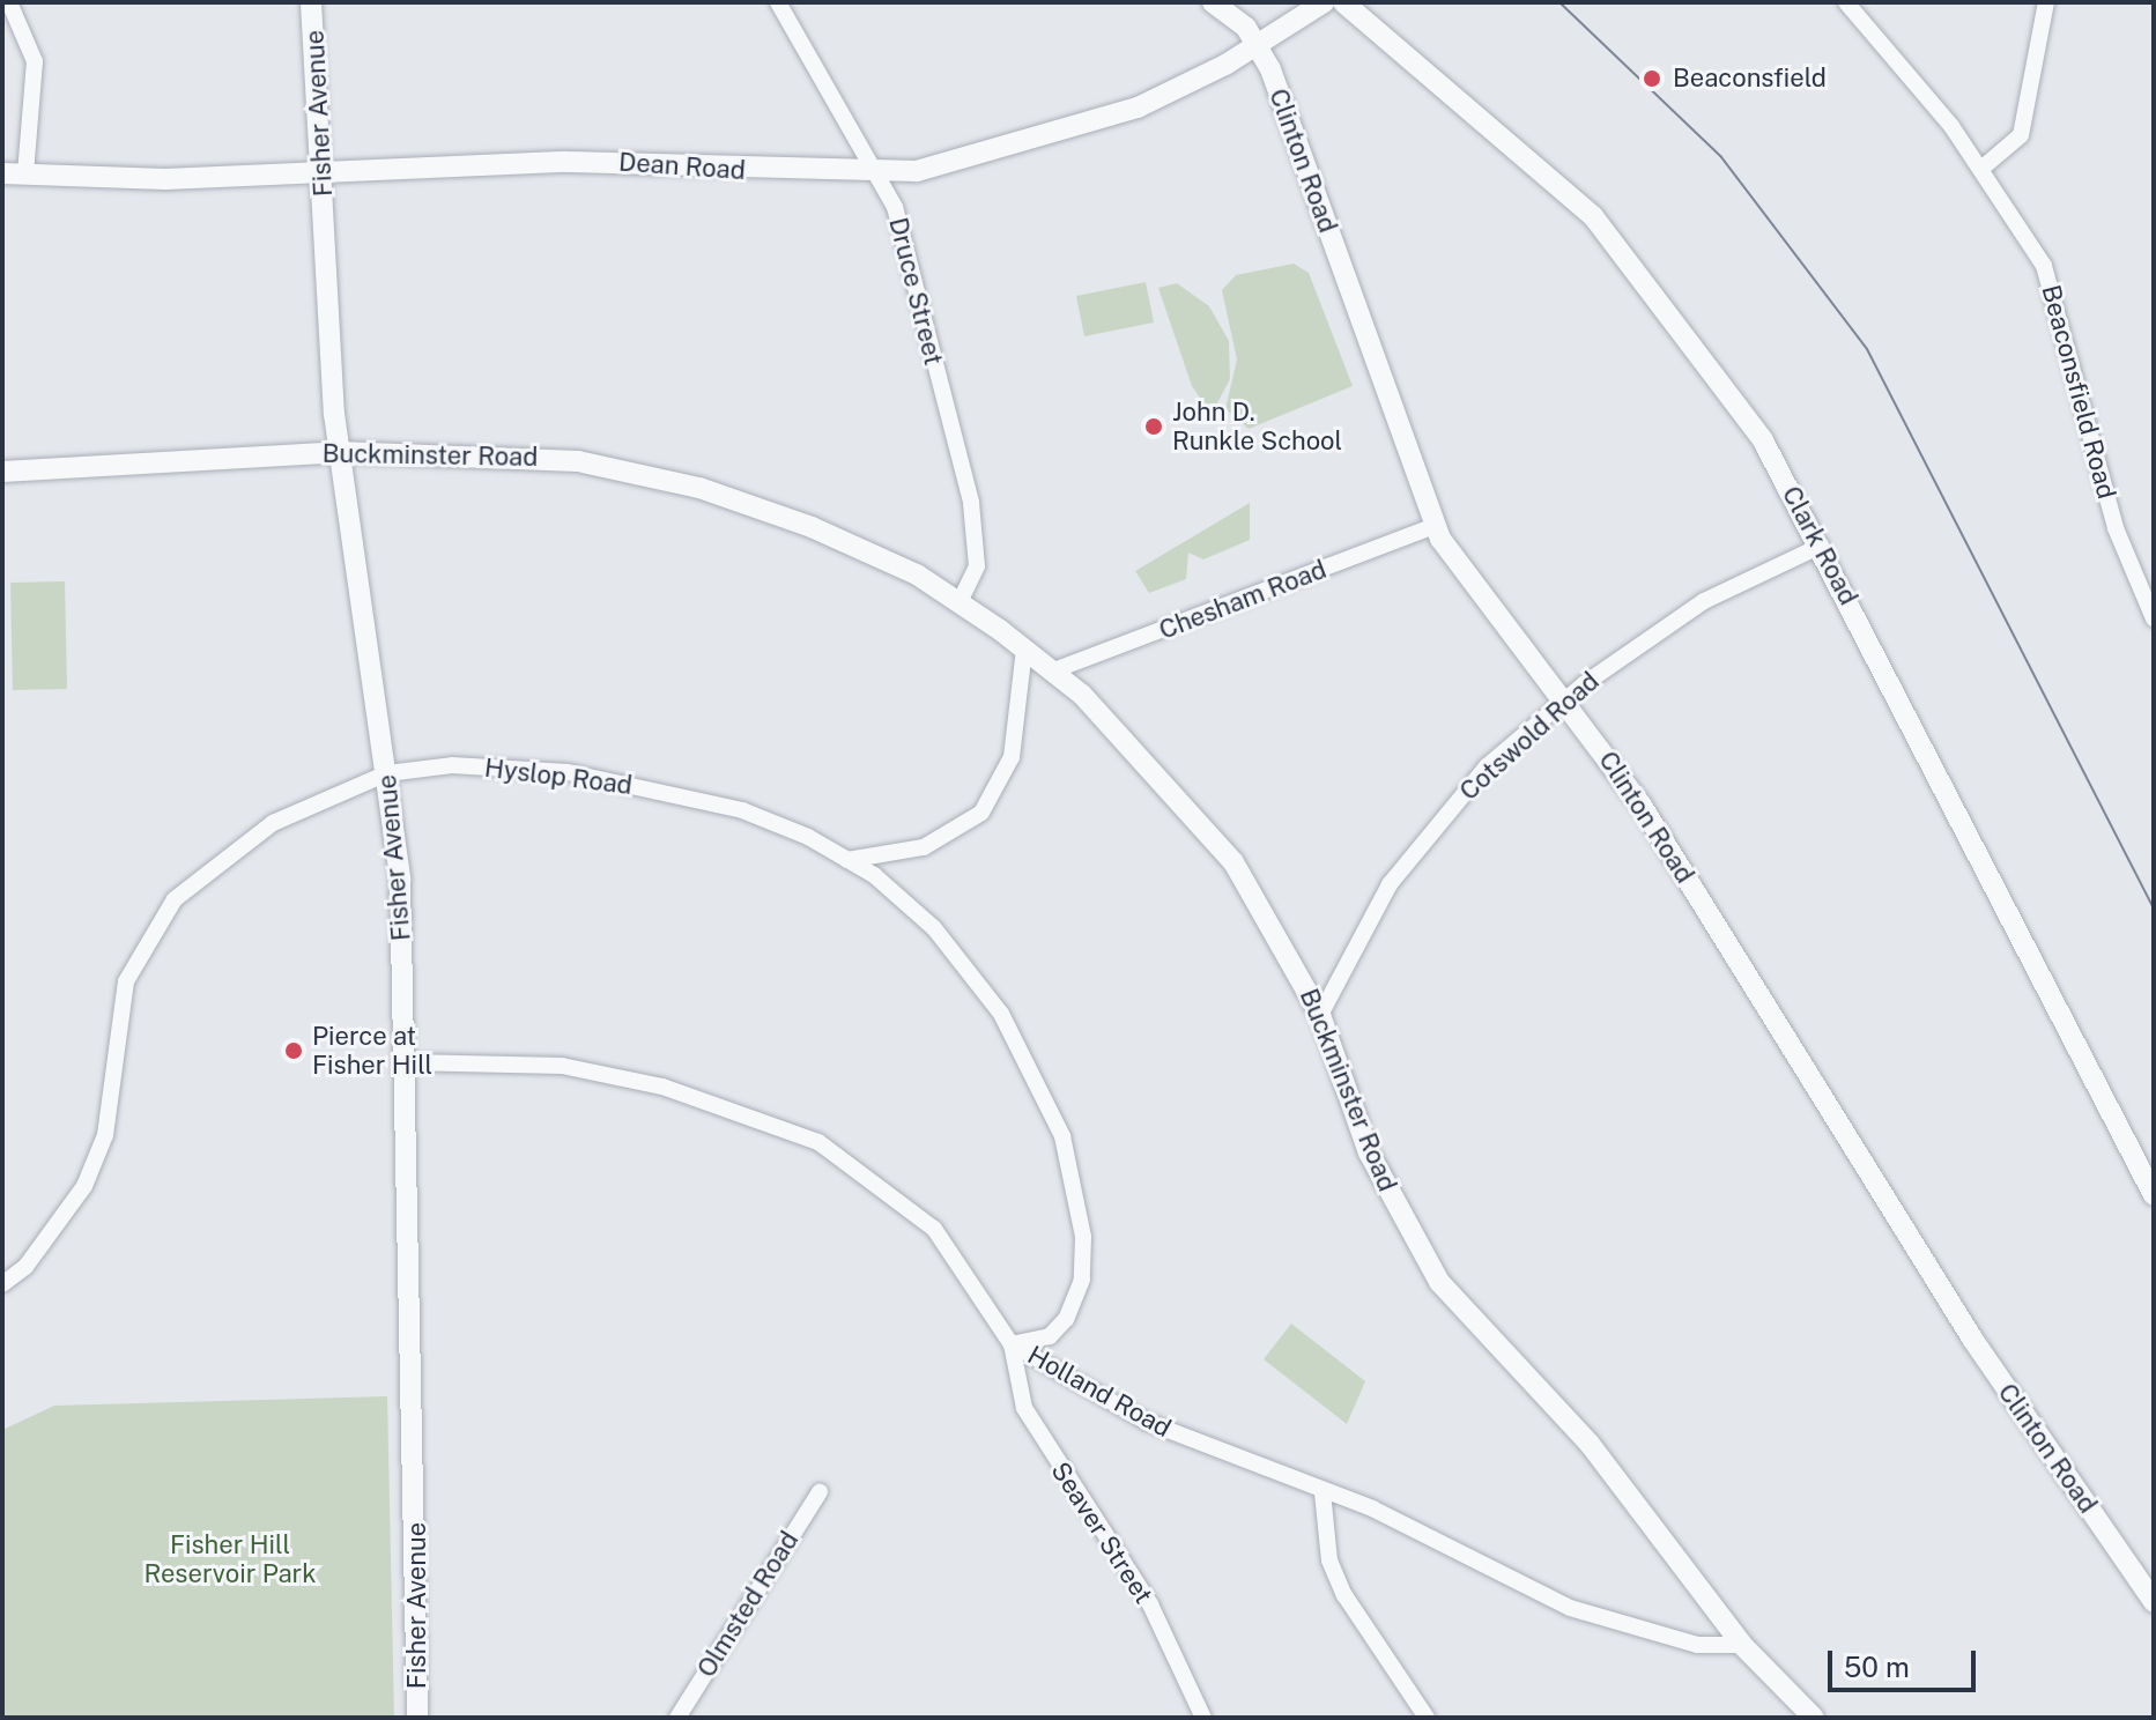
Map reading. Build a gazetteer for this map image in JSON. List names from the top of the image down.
{
  "streets": {
    "street": [
      "Fisher Avenue",
      "Clinton Road",
      "Dean Road",
      "Druce Street",
      "Beaconsfield Road",
      "Buckminster Road",
      "Clark Road",
      "Chesham Road",
      "Cotswold Road",
      "Hyslop Road",
      "Holland Road",
      "Seaver Street",
      "Olmsted Road"
    ]
  },
  "crossings": [
    ["Fisher Avenue", "Dean Road"],
    ["Fisher Avenue", "Buckminster Road"],
    ["Fisher Avenue", "Hyslop Road"],
    ["Fisher Avenue", "Holland Road"],
    ["Clinton Road", "Dean Road"],
    ["Clinton Road", "Chesham Road"],
    ["Clinton Road", "Cotswold Road"],
    ["Dean Road", "Druce Street"],
    ["Druce Street", "Buckminster Road"],
    ["Buckminster Road", "Chesham Road"],
    ["Buckminster Road", "Cotswold Road"],
    ["Buckminster Road", "Holland Road"],
    ["Clark Road", "Cotswold Road"],
    ["Hyslop Road", "Holland Road"],
    ["Hyslop Road", "Seaver Street"],
    ["Holland Road", "Seaver Street"]
  ],
  "parks": ["Fisher Hill Reservoir Park"],
  "places": ["Beaconsfield", "John D. Runkle School", "Pierce at Fisher Hill"],
  "scale_bar": "50 m"
}
